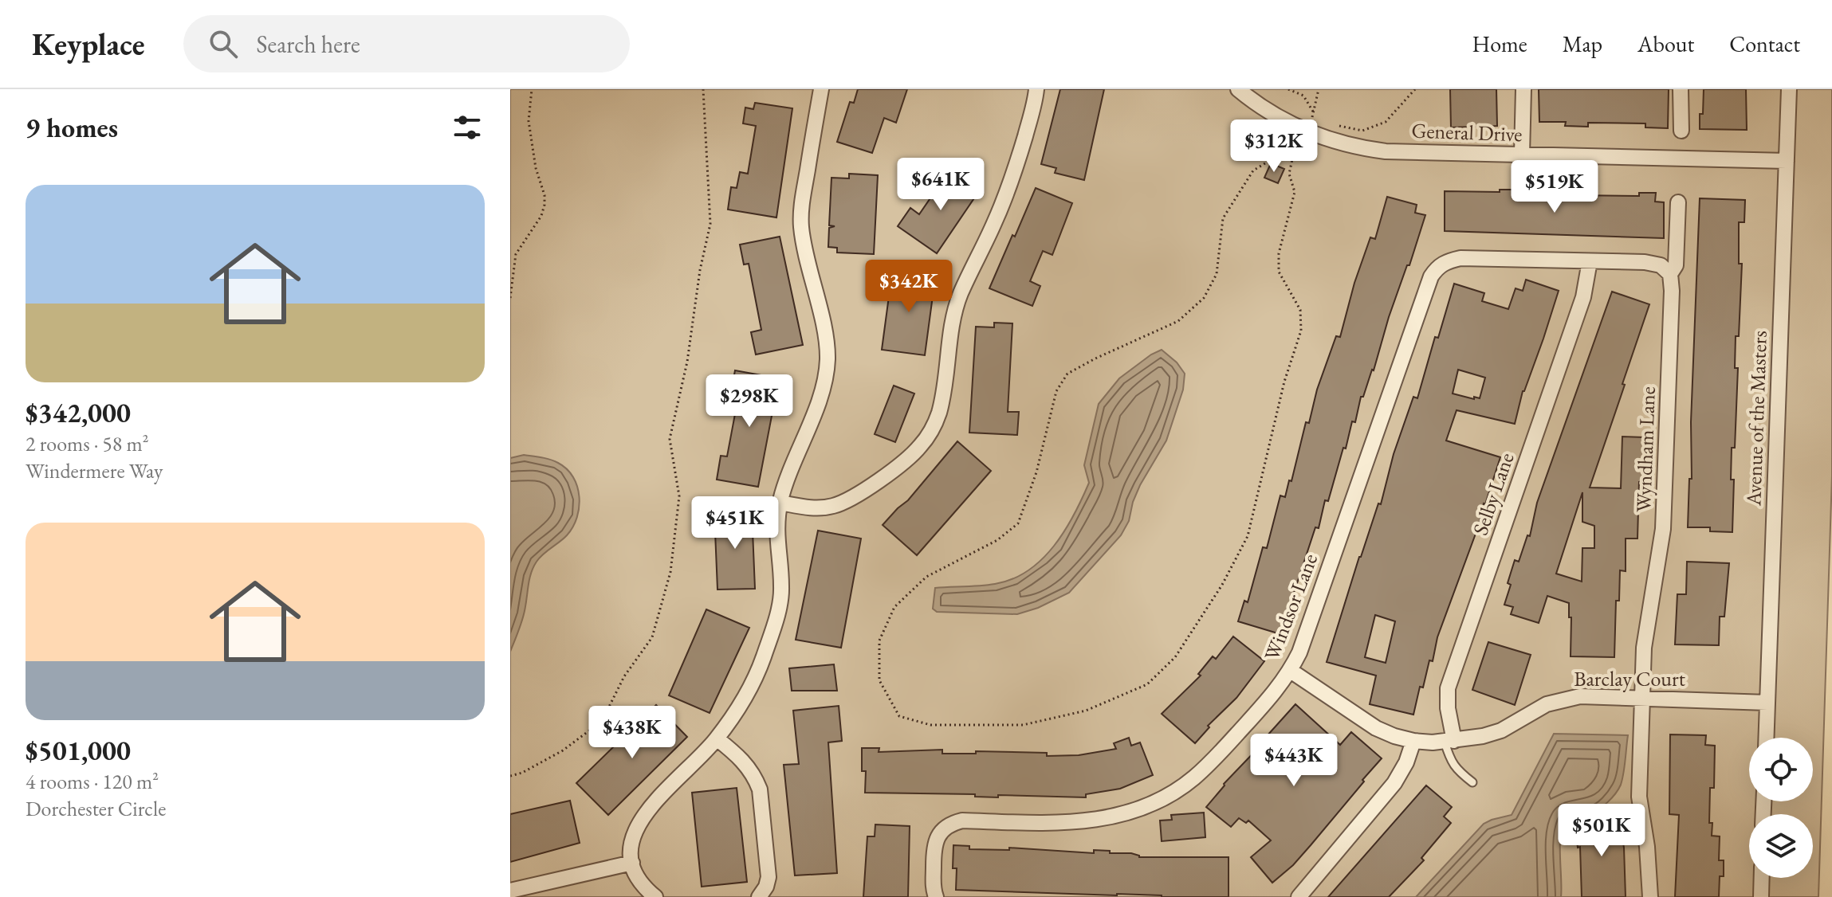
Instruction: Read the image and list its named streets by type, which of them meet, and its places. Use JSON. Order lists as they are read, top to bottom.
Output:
{
  "streets": {
    "street": [
      "General Drive",
      "Avenue of the Masters",
      "Wyndham Lane",
      "Selby Lane",
      "Windsor Lane",
      "Barclay Court"
    ]
  },
  "crossings": [
    ["General Drive", "Avenue of the Masters"],
    ["Avenue of the Masters", "Barclay Court"],
    ["Wyndham Lane", "Barclay Court"],
    ["Selby Lane", "Windsor Lane"],
    ["Selby Lane", "Barclay Court"],
    ["Windsor Lane", "Barclay Court"]
  ],
  "page": {
    "header": "Keyplace",
    "search": "Search here",
    "nav": [
      "Home",
      "Map",
      "About",
      "Contact"
    ],
    "heading": "9 homes",
    "price": [
      "$312K",
      "$641K",
      "$519K",
      "$342K",
      "$298K",
      "$451K",
      "$438K",
      "$443K",
      "$501K"
    ],
    "list": [
      {
        "name": "$342,000",
        "note": "2 rooms · 58 m² · Windermere Way"
      },
      {
        "name": "$501,000",
        "note": "4 rooms · 120 m² · Dorchester Circle"
      }
    ]
  }
}
